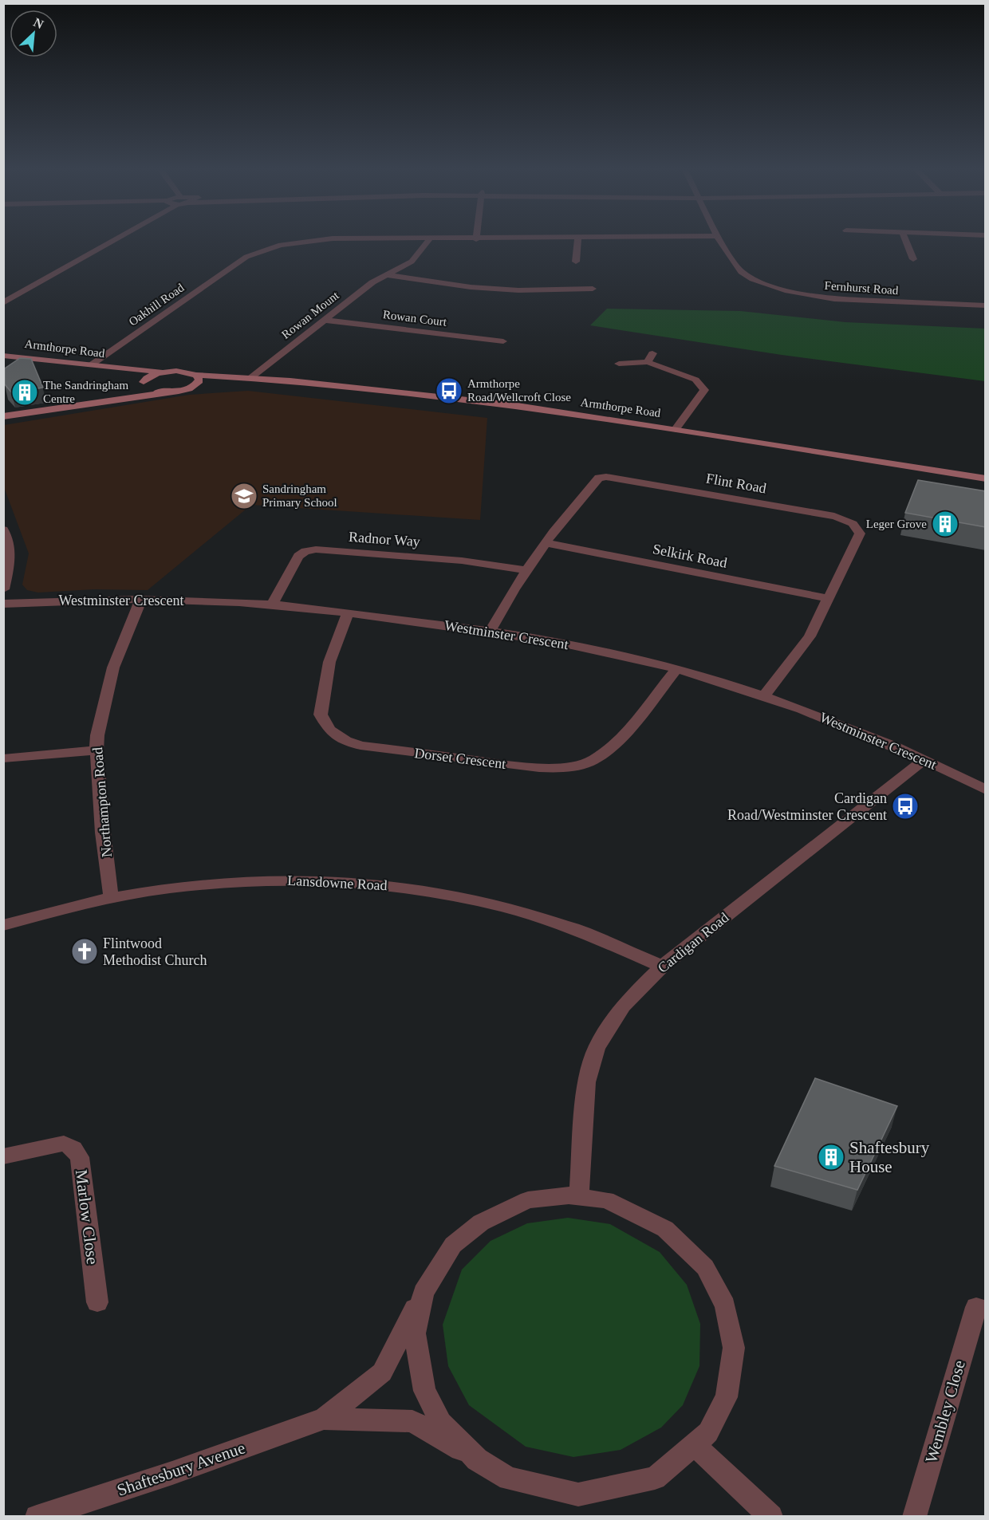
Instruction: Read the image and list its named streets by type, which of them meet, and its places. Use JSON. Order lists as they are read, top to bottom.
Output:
{
  "streets": {
    "street": [
      "Fernhurst Road",
      "Oakhill Road",
      "Rowan Mount",
      "Rowan Court",
      "Armthorpe Road",
      "Flint Road",
      "Radnor Way",
      "Selkirk Road",
      "Westminster Crescent",
      "Dorset Crescent",
      "Northampton Road",
      "Lansdowne Road",
      "Cardigan Road",
      "Marlow Close",
      "Wembley Close",
      "Shaftesbury Avenue"
    ]
  },
  "crossings": [
    ["Oakhill Road", "Armthorpe Road"],
    ["Rowan Mount", "Rowan Court"],
    ["Rowan Mount", "Armthorpe Road"],
    ["Flint Road", "Radnor Way"],
    ["Flint Road", "Selkirk Road"],
    ["Flint Road", "Westminster Crescent"],
    ["Radnor Way", "Westminster Crescent"],
    ["Westminster Crescent", "Dorset Crescent"],
    ["Westminster Crescent", "Northampton Road"],
    ["Westminster Crescent", "Cardigan Road"],
    ["Northampton Road", "Lansdowne Road"],
    ["Lansdowne Road", "Cardigan Road"],
    ["Cardigan Road", "Shaftesbury Avenue"]
  ],
  "places": {
    "bus stop": ["Armthorpe Road/Wellcroft Close", "Cardigan Road/Westminster Crescent"],
    "building": ["The Sandringham Centre", "Leger Grove", "Shaftesbury House"],
    "school or university": ["Sandringham Primary School"],
    "church": ["Flintwood Methodist Church"]
  },
  "north": "top right"
}
